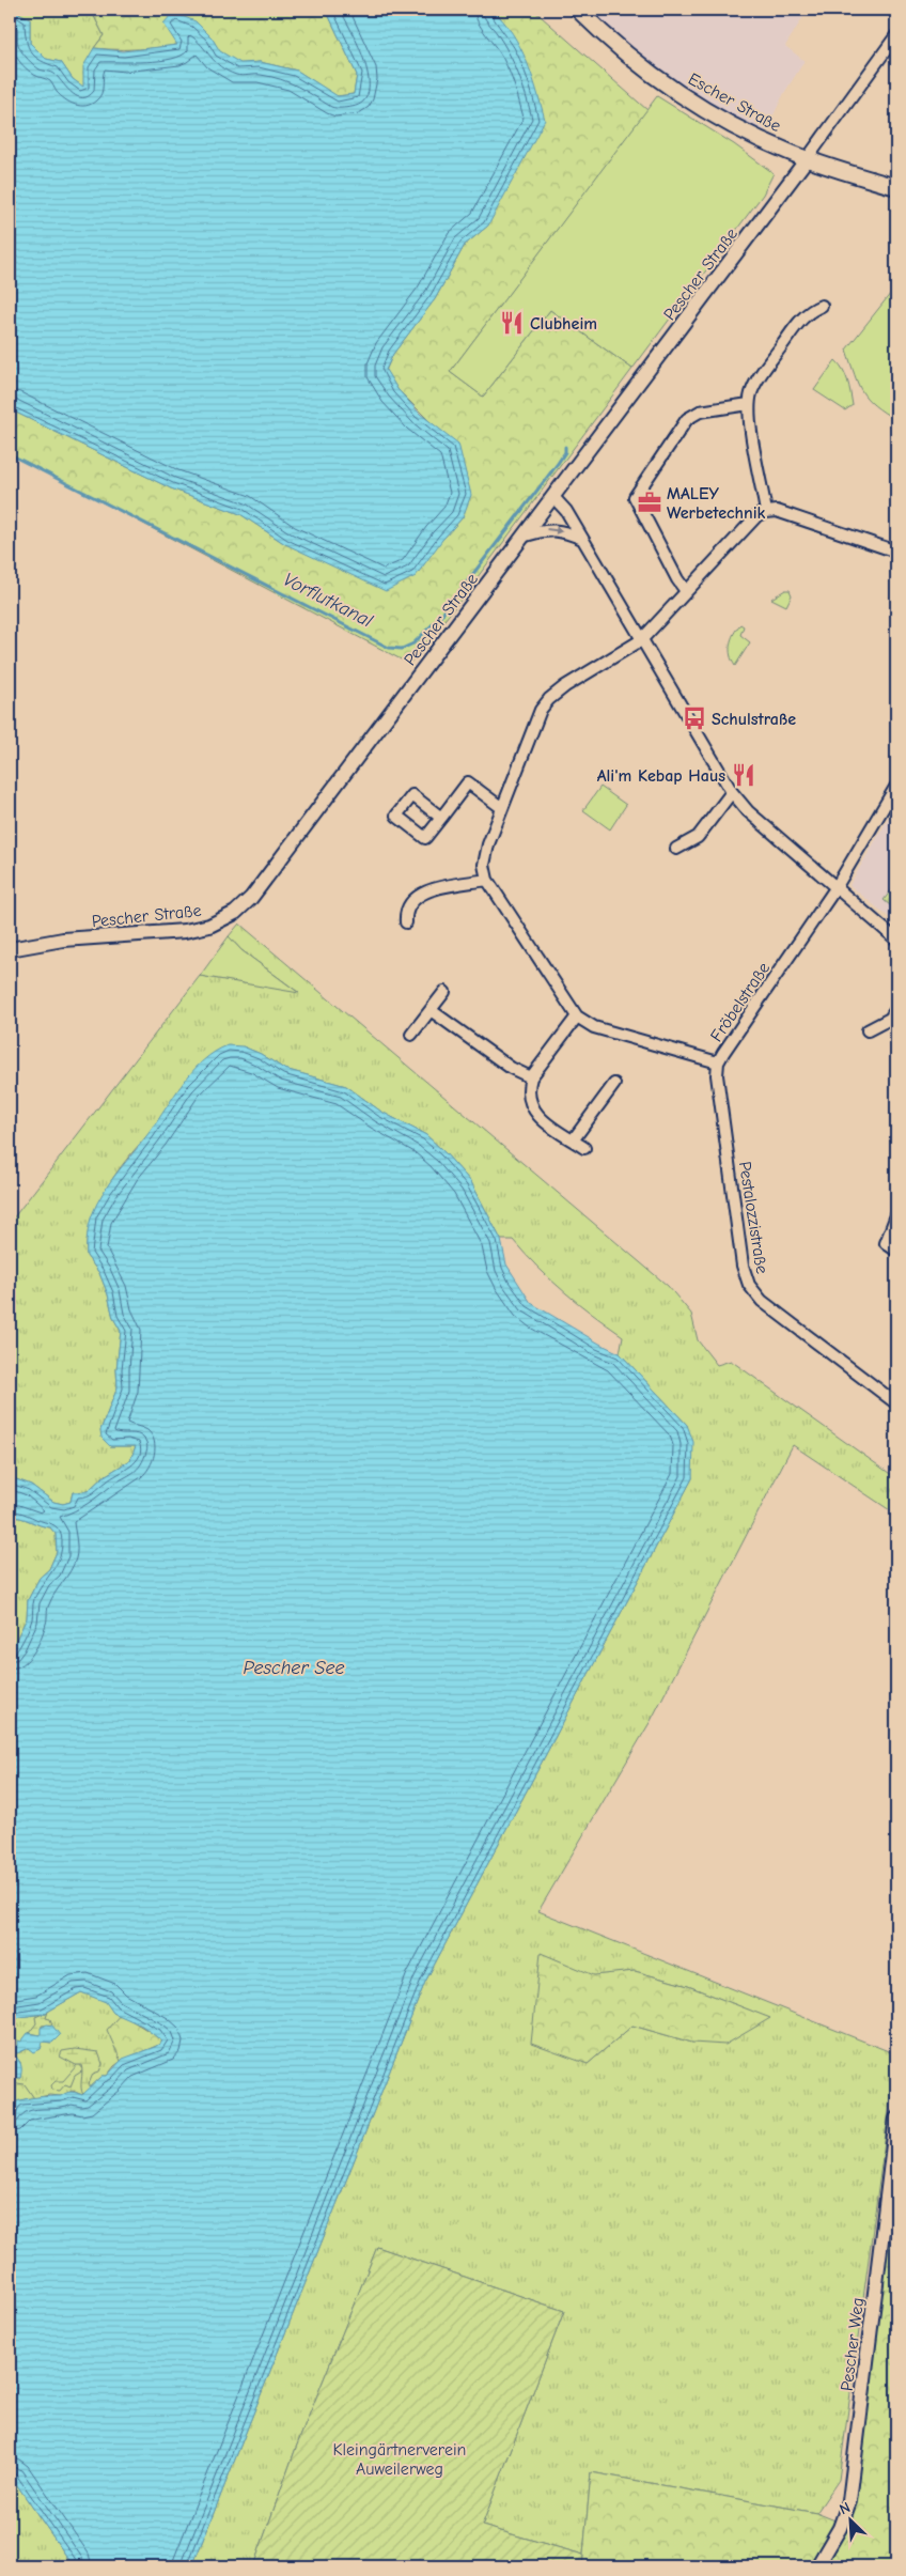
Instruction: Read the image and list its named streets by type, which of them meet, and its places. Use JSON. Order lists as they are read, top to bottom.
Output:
{
  "streets": {
    "main road": ["Escher Straße"],
    "street": [
      "Pescher Straße",
      "Fröbelstraße",
      "Pestalozzistraße",
      "Pescher Weg"
    ]
  },
  "crossings": [
    ["Escher Straße", "Pescher Straße"],
    ["Fröbelstraße", "Pestalozzistraße"]
  ],
  "water": ["Vorflutkanal", "Pescher See"],
  "parks": ["Kleingärtnerverein Auweilerweg"],
  "places": {
    "restaurant": ["Clubheim", "Ali'm Kebap Haus"],
    "office": ["MALEY Werbetechnik"],
    "bus stop": ["Schulstraße"]
  },
  "north": "top left"
}
